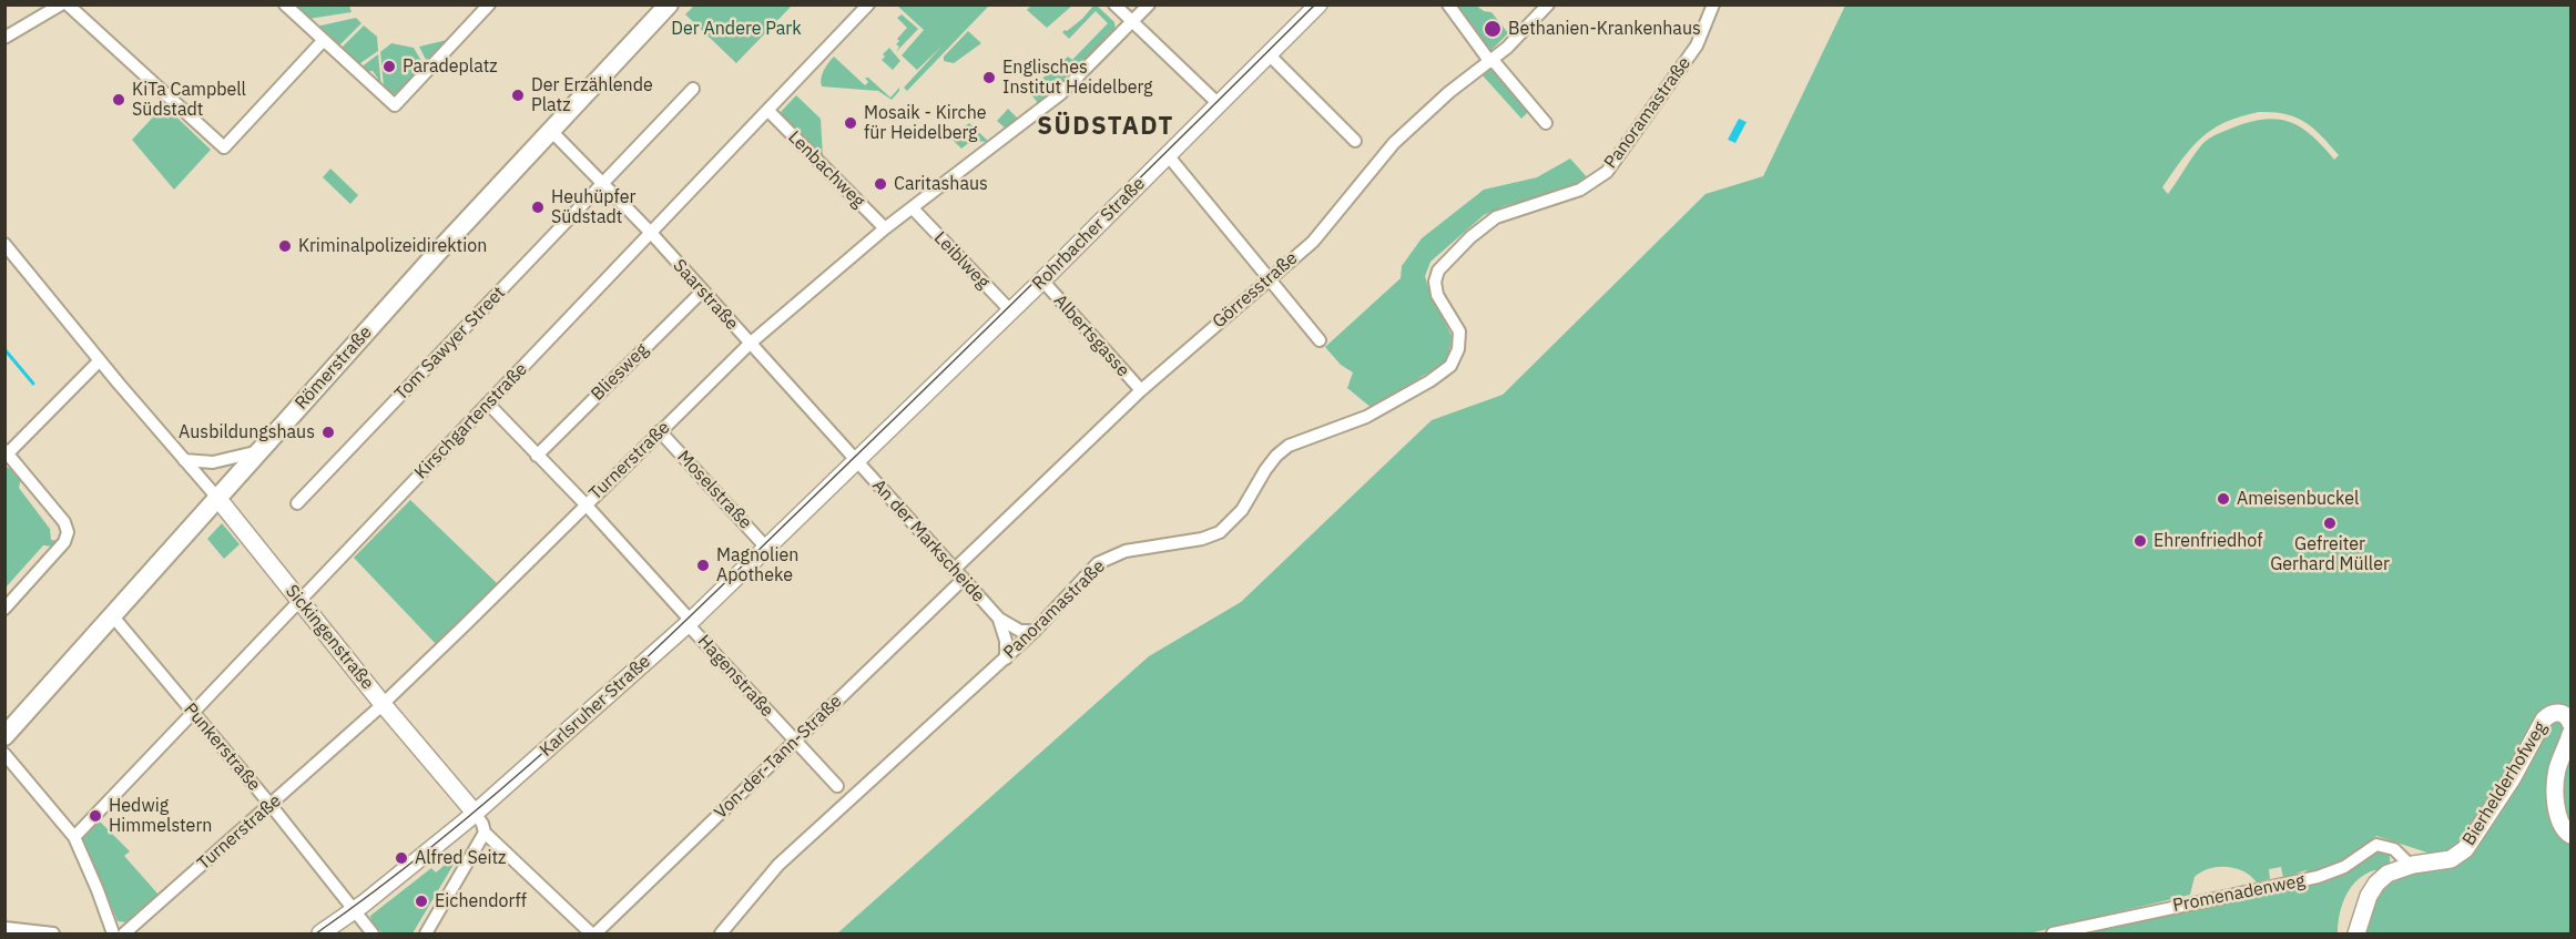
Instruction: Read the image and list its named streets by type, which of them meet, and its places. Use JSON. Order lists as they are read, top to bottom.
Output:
{
  "streets": {
    "main road": [
      "Rohrbacher Straße",
      "Römerstraße",
      "Sickingenstraße",
      "Karlsruher Straße",
      "Bierhelderhofweg"
    ],
    "street": [
      "Panoramastraße",
      "Lenbachweg",
      "Leiblweg",
      "Görresstraße",
      "Saarstraße",
      "Albertsgasse",
      "Tom Sawyer Street",
      "Bliesweg",
      "Kirschgartenstraße",
      "Turnerstraße",
      "Moselstraße",
      "An der Markscheide",
      "Hagenstraße",
      "Punkerstraße",
      "Von-der-Tann-Straße",
      "Promenadenweg"
    ]
  },
  "crossings": [
    ["Panoramastraße", "An der Markscheide"],
    ["Lenbachweg", "Kirschgartenstraße"],
    ["Lenbachweg", "Turnerstraße"],
    ["Rohrbacher Straße", "Leiblweg"],
    ["Rohrbacher Straße", "Saarstraße"],
    ["Rohrbacher Straße", "Albertsgasse"],
    ["Rohrbacher Straße", "An der Markscheide"],
    ["Rohrbacher Straße", "Karlsruher Straße"],
    ["Leiblweg", "Turnerstraße"],
    ["Görresstraße", "Albertsgasse"],
    ["Görresstraße", "An der Markscheide"],
    ["Saarstraße", "Tom Sawyer Street"],
    ["Saarstraße", "Römerstraße"],
    ["Saarstraße", "Bliesweg"],
    ["Saarstraße", "Kirschgartenstraße"],
    ["Saarstraße", "Turnerstraße"],
    ["Saarstraße", "An der Markscheide"],
    ["Saarstraße", "Karlsruher Straße"],
    ["Römerstraße", "Sickingenstraße"],
    ["Römerstraße", "Punkerstraße"],
    ["Bliesweg", "Hagenstraße"],
    ["Kirschgartenstraße", "Sickingenstraße"],
    ["Kirschgartenstraße", "Hagenstraße"],
    ["Kirschgartenstraße", "Punkerstraße"],
    ["Turnerstraße", "Moselstraße"],
    ["Turnerstraße", "Sickingenstraße"],
    ["Turnerstraße", "Hagenstraße"],
    ["Turnerstraße", "Punkerstraße"],
    ["Moselstraße", "Karlsruher Straße"],
    ["An der Markscheide", "Karlsruher Straße"],
    ["An der Markscheide", "Von-der-Tann-Straße"],
    ["Sickingenstraße", "Karlsruher Straße"],
    ["Hagenstraße", "Karlsruher Straße"],
    ["Hagenstraße", "Von-der-Tann-Straße"],
    ["Karlsruher Straße", "Punkerstraße"],
    ["Bierhelderhofweg", "Promenadenweg"]
  ],
  "districts": ["SÜDSTADT"],
  "parks": ["Der Andere Park"],
  "places": [
    "Bethanien-Krankenhaus",
    "Paradeplatz",
    "Englisches Institut Heidelberg",
    "Der Erzählende Platz",
    "KiTa Campbell Südstadt",
    "Mosaik - Kirche für Heidelberg",
    "Caritashaus",
    "Heuhüpfer Südstadt",
    "Kriminalpolizeidirektion",
    "Ausbildungshaus",
    "Ameisenbuckel",
    "Gefreiter Gerhard Müller",
    "Ehrenfriedhof",
    "Magnolien Apotheke",
    "Hedwig Himmelstern",
    "Alfred Seitz",
    "Eichendorff"
  ]
}
